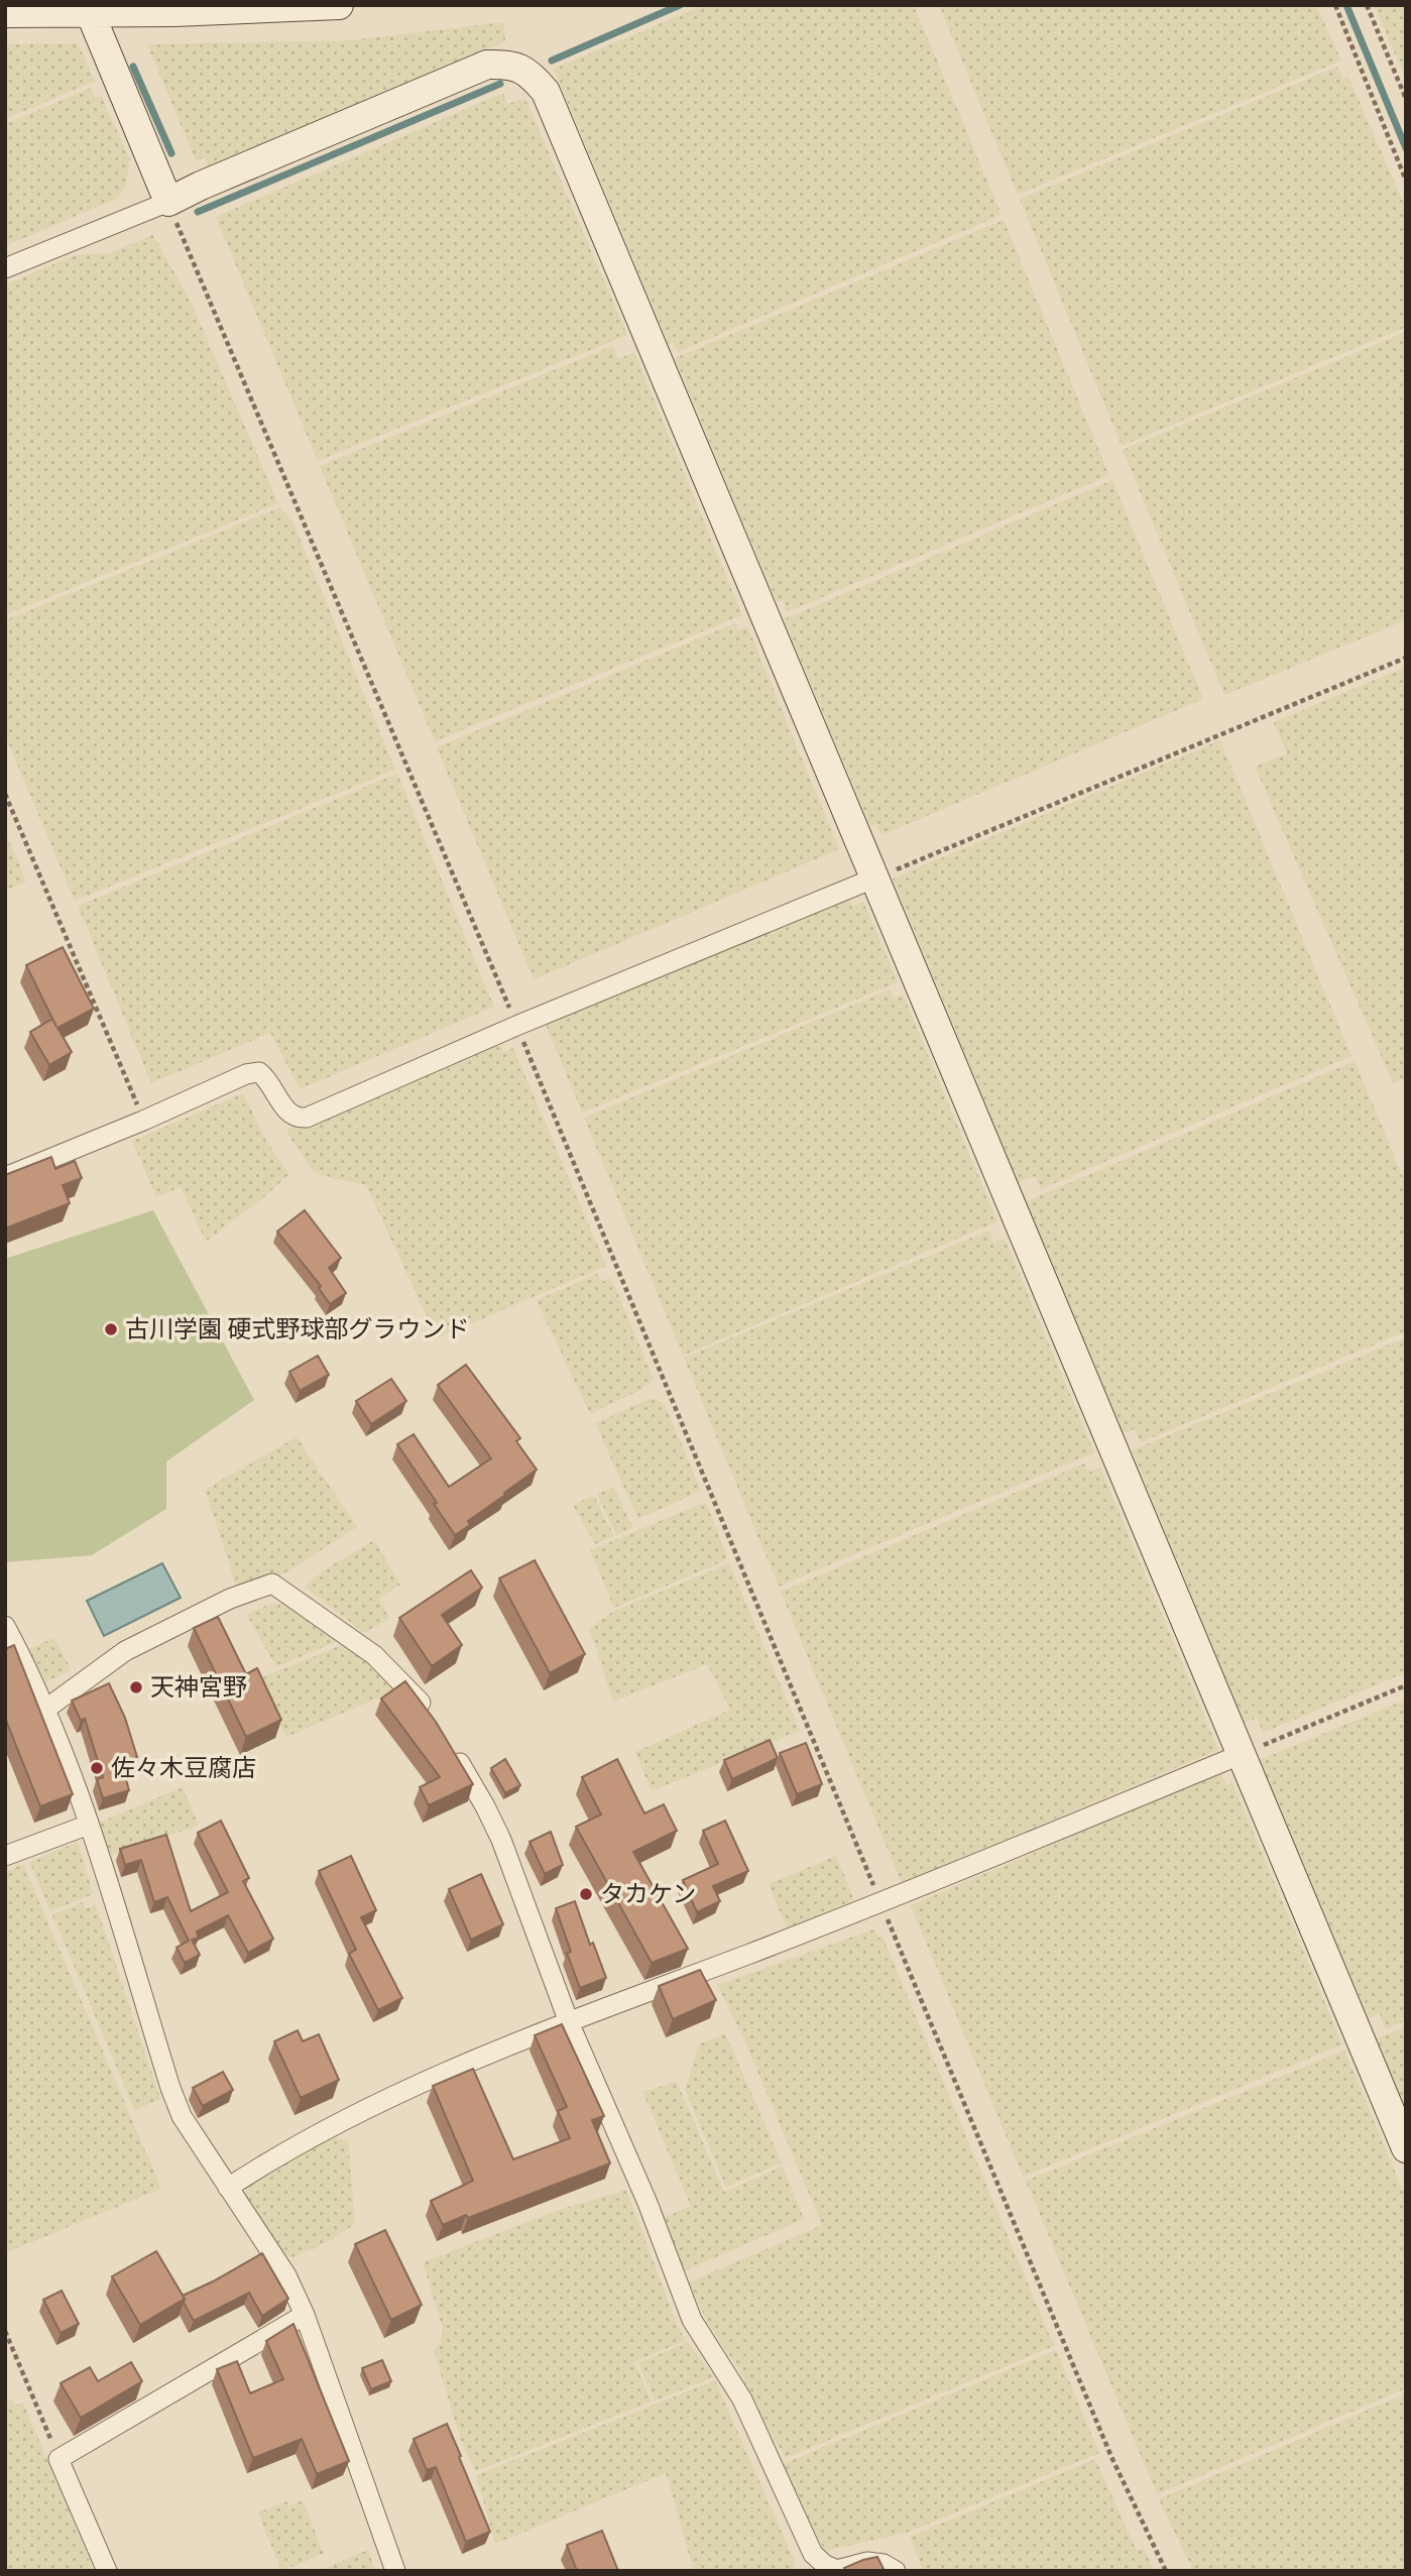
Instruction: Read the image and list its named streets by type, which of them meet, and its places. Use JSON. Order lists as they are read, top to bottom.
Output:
{
  "places": [
    "古川学園 硬式野球部グラウンド",
    "天神宮野",
    "佐々木豆腐店",
    "タカケン"
  ]
}
